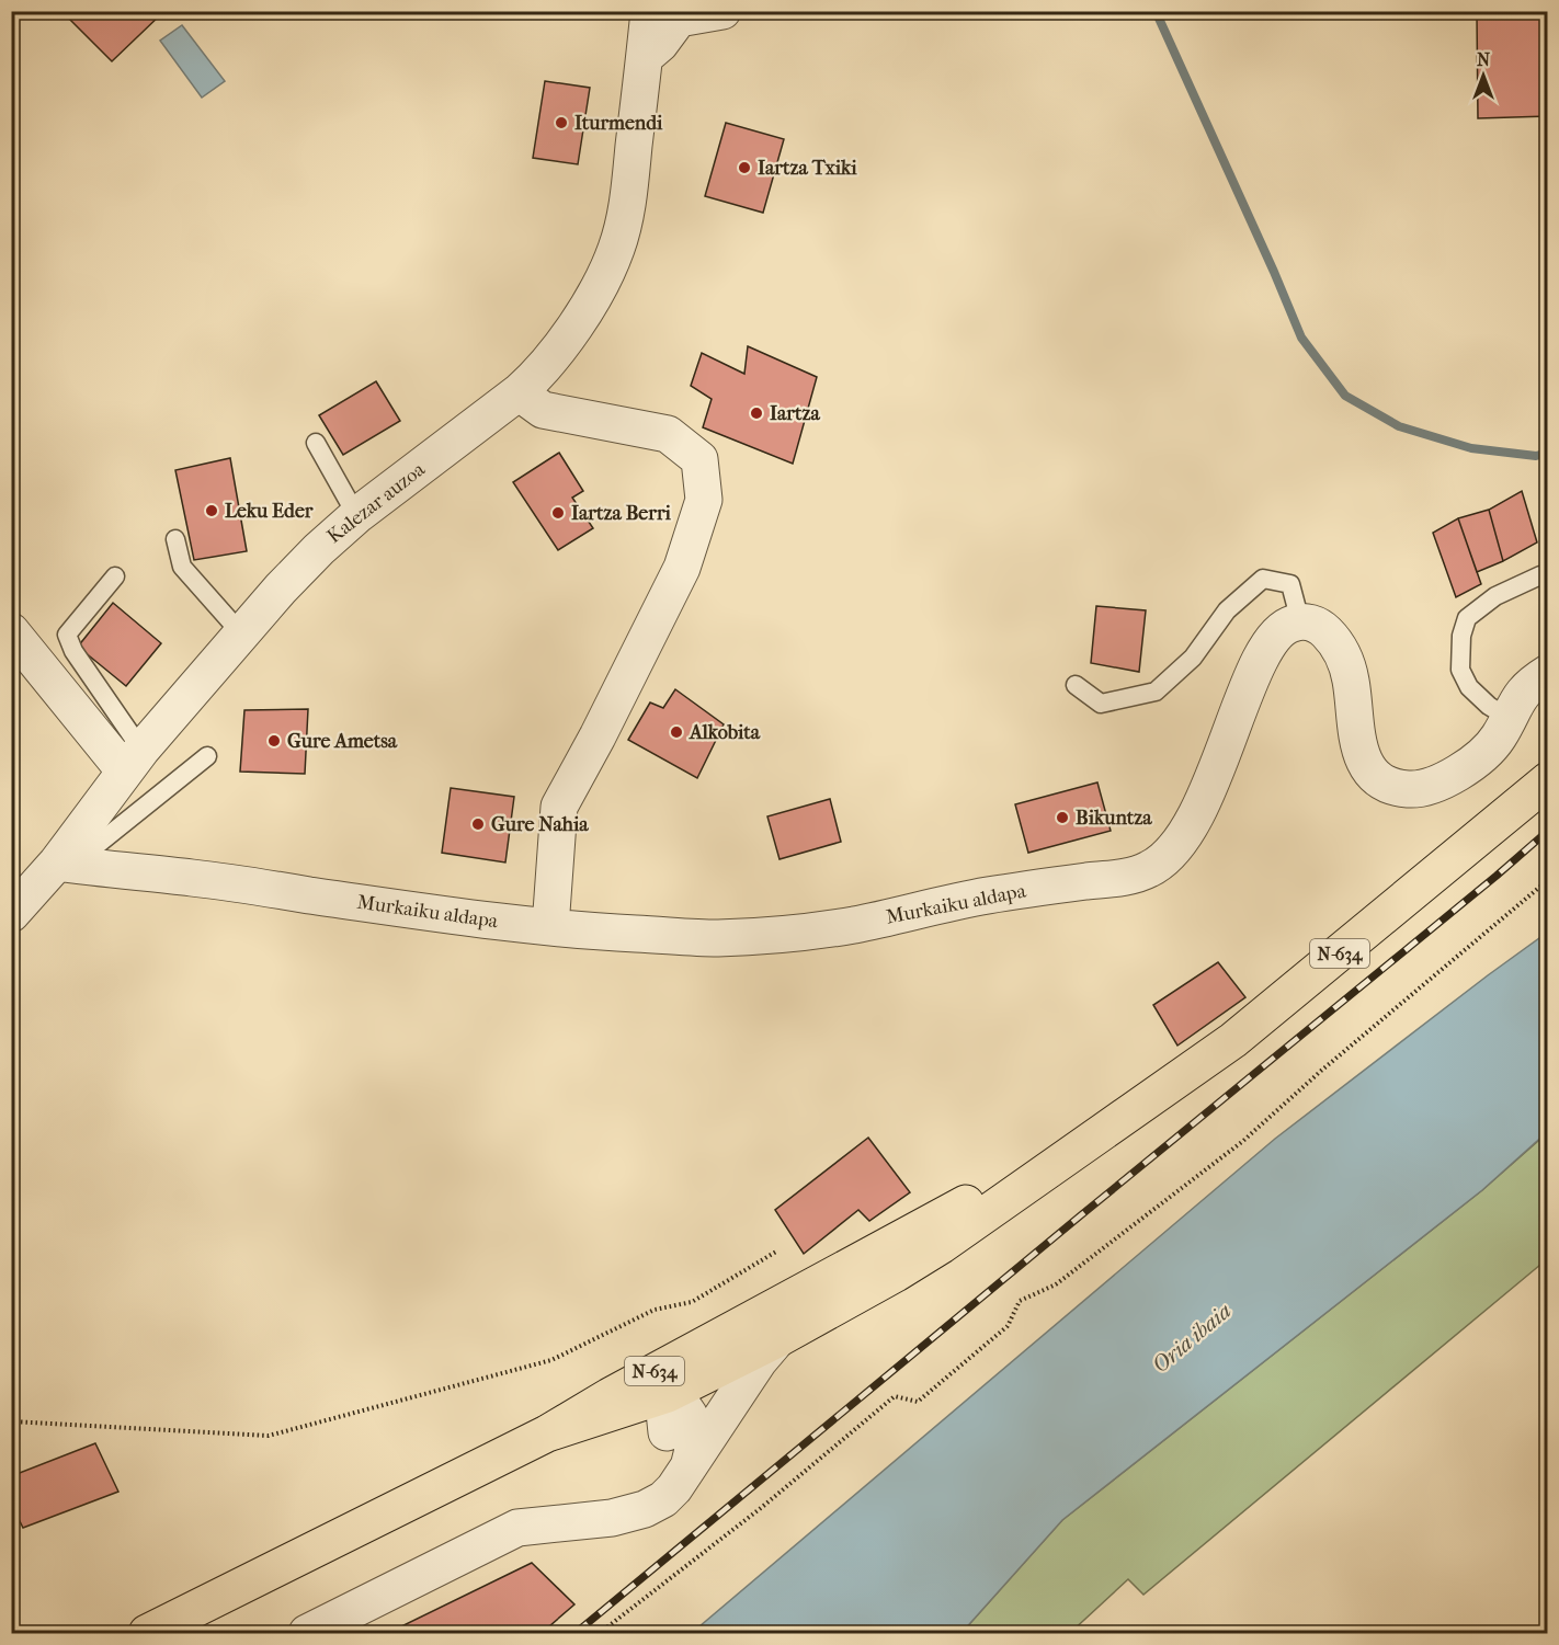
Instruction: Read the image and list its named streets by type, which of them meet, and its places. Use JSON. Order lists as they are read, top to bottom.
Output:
{
  "streets": {
    "highway": ["N-634"],
    "street": ["Kalezar auzoa", "Murkaiku aldapa"]
  },
  "crossings": [
    ["Kalezar auzoa", "Murkaiku aldapa"]
  ],
  "water": ["Oria ibaia"],
  "places": [
    "Iturmendi",
    "Iartza Txiki",
    "Iartza",
    "Leku Eder",
    "Iartza Berri",
    "Alkobita",
    "Gure Ametsa",
    "Bikuntza",
    "Gure Nahia"
  ],
  "north": "top"
}
